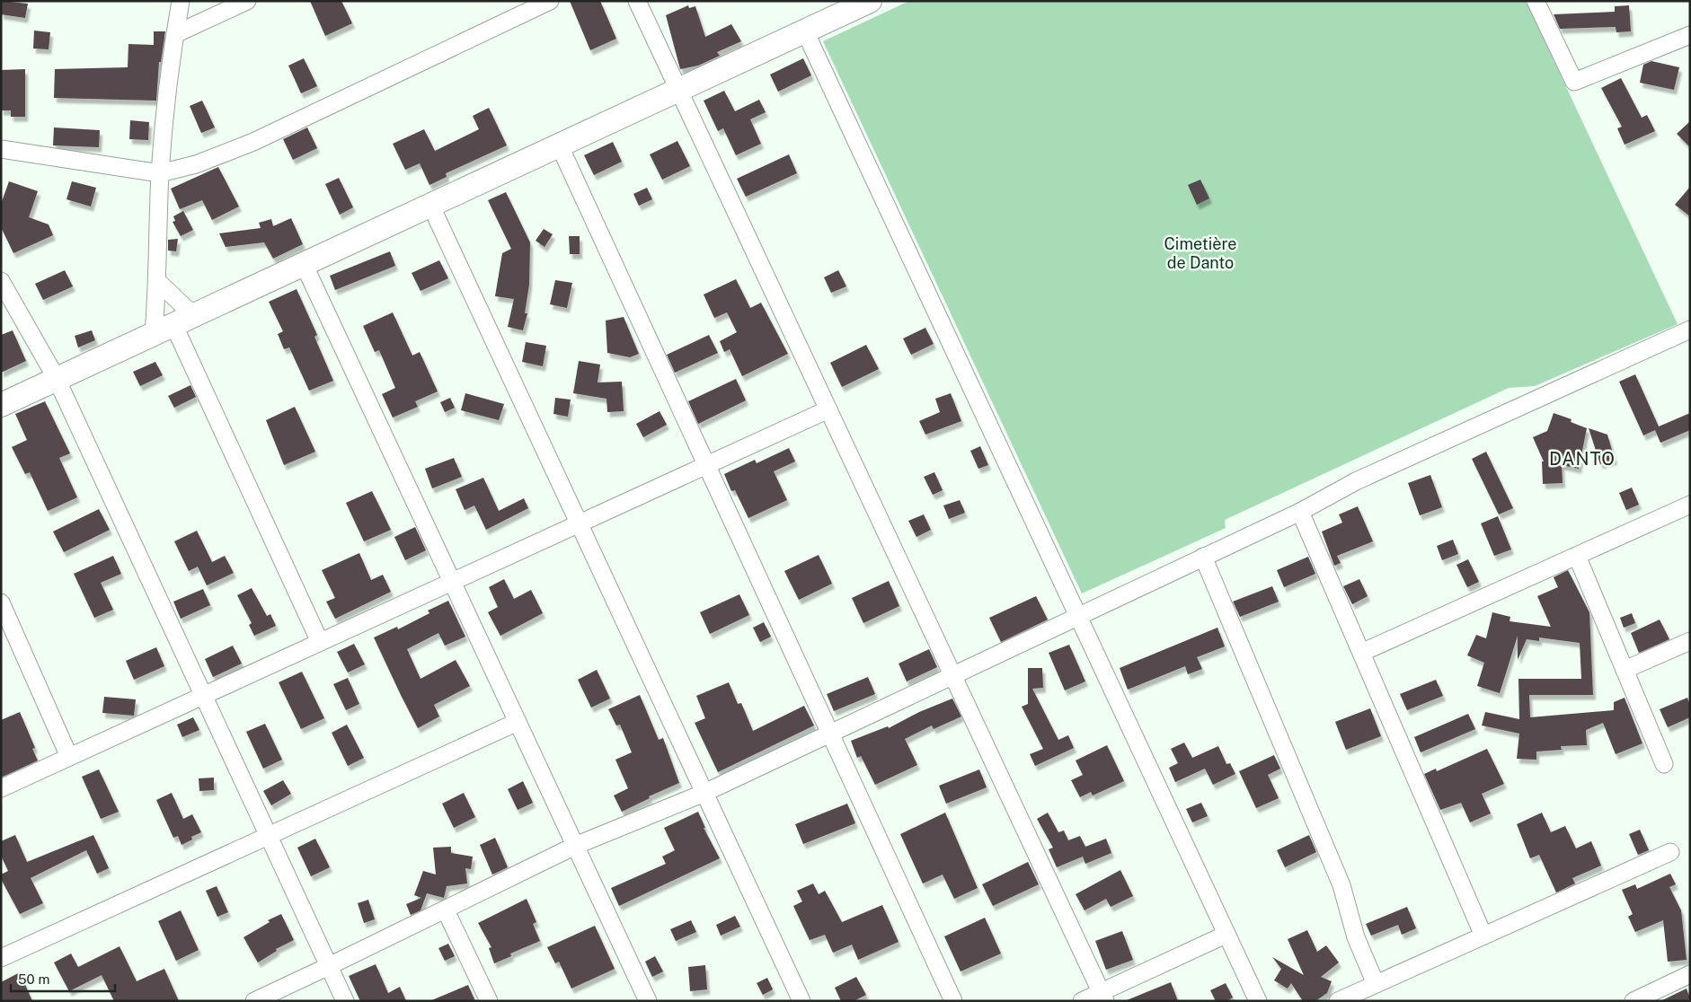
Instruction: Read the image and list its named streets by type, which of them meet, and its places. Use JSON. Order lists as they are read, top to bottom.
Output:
{
  "districts": ["DANTO"],
  "parks": ["Cimetière de Danto"],
  "scale_bar": "50 m"
}
